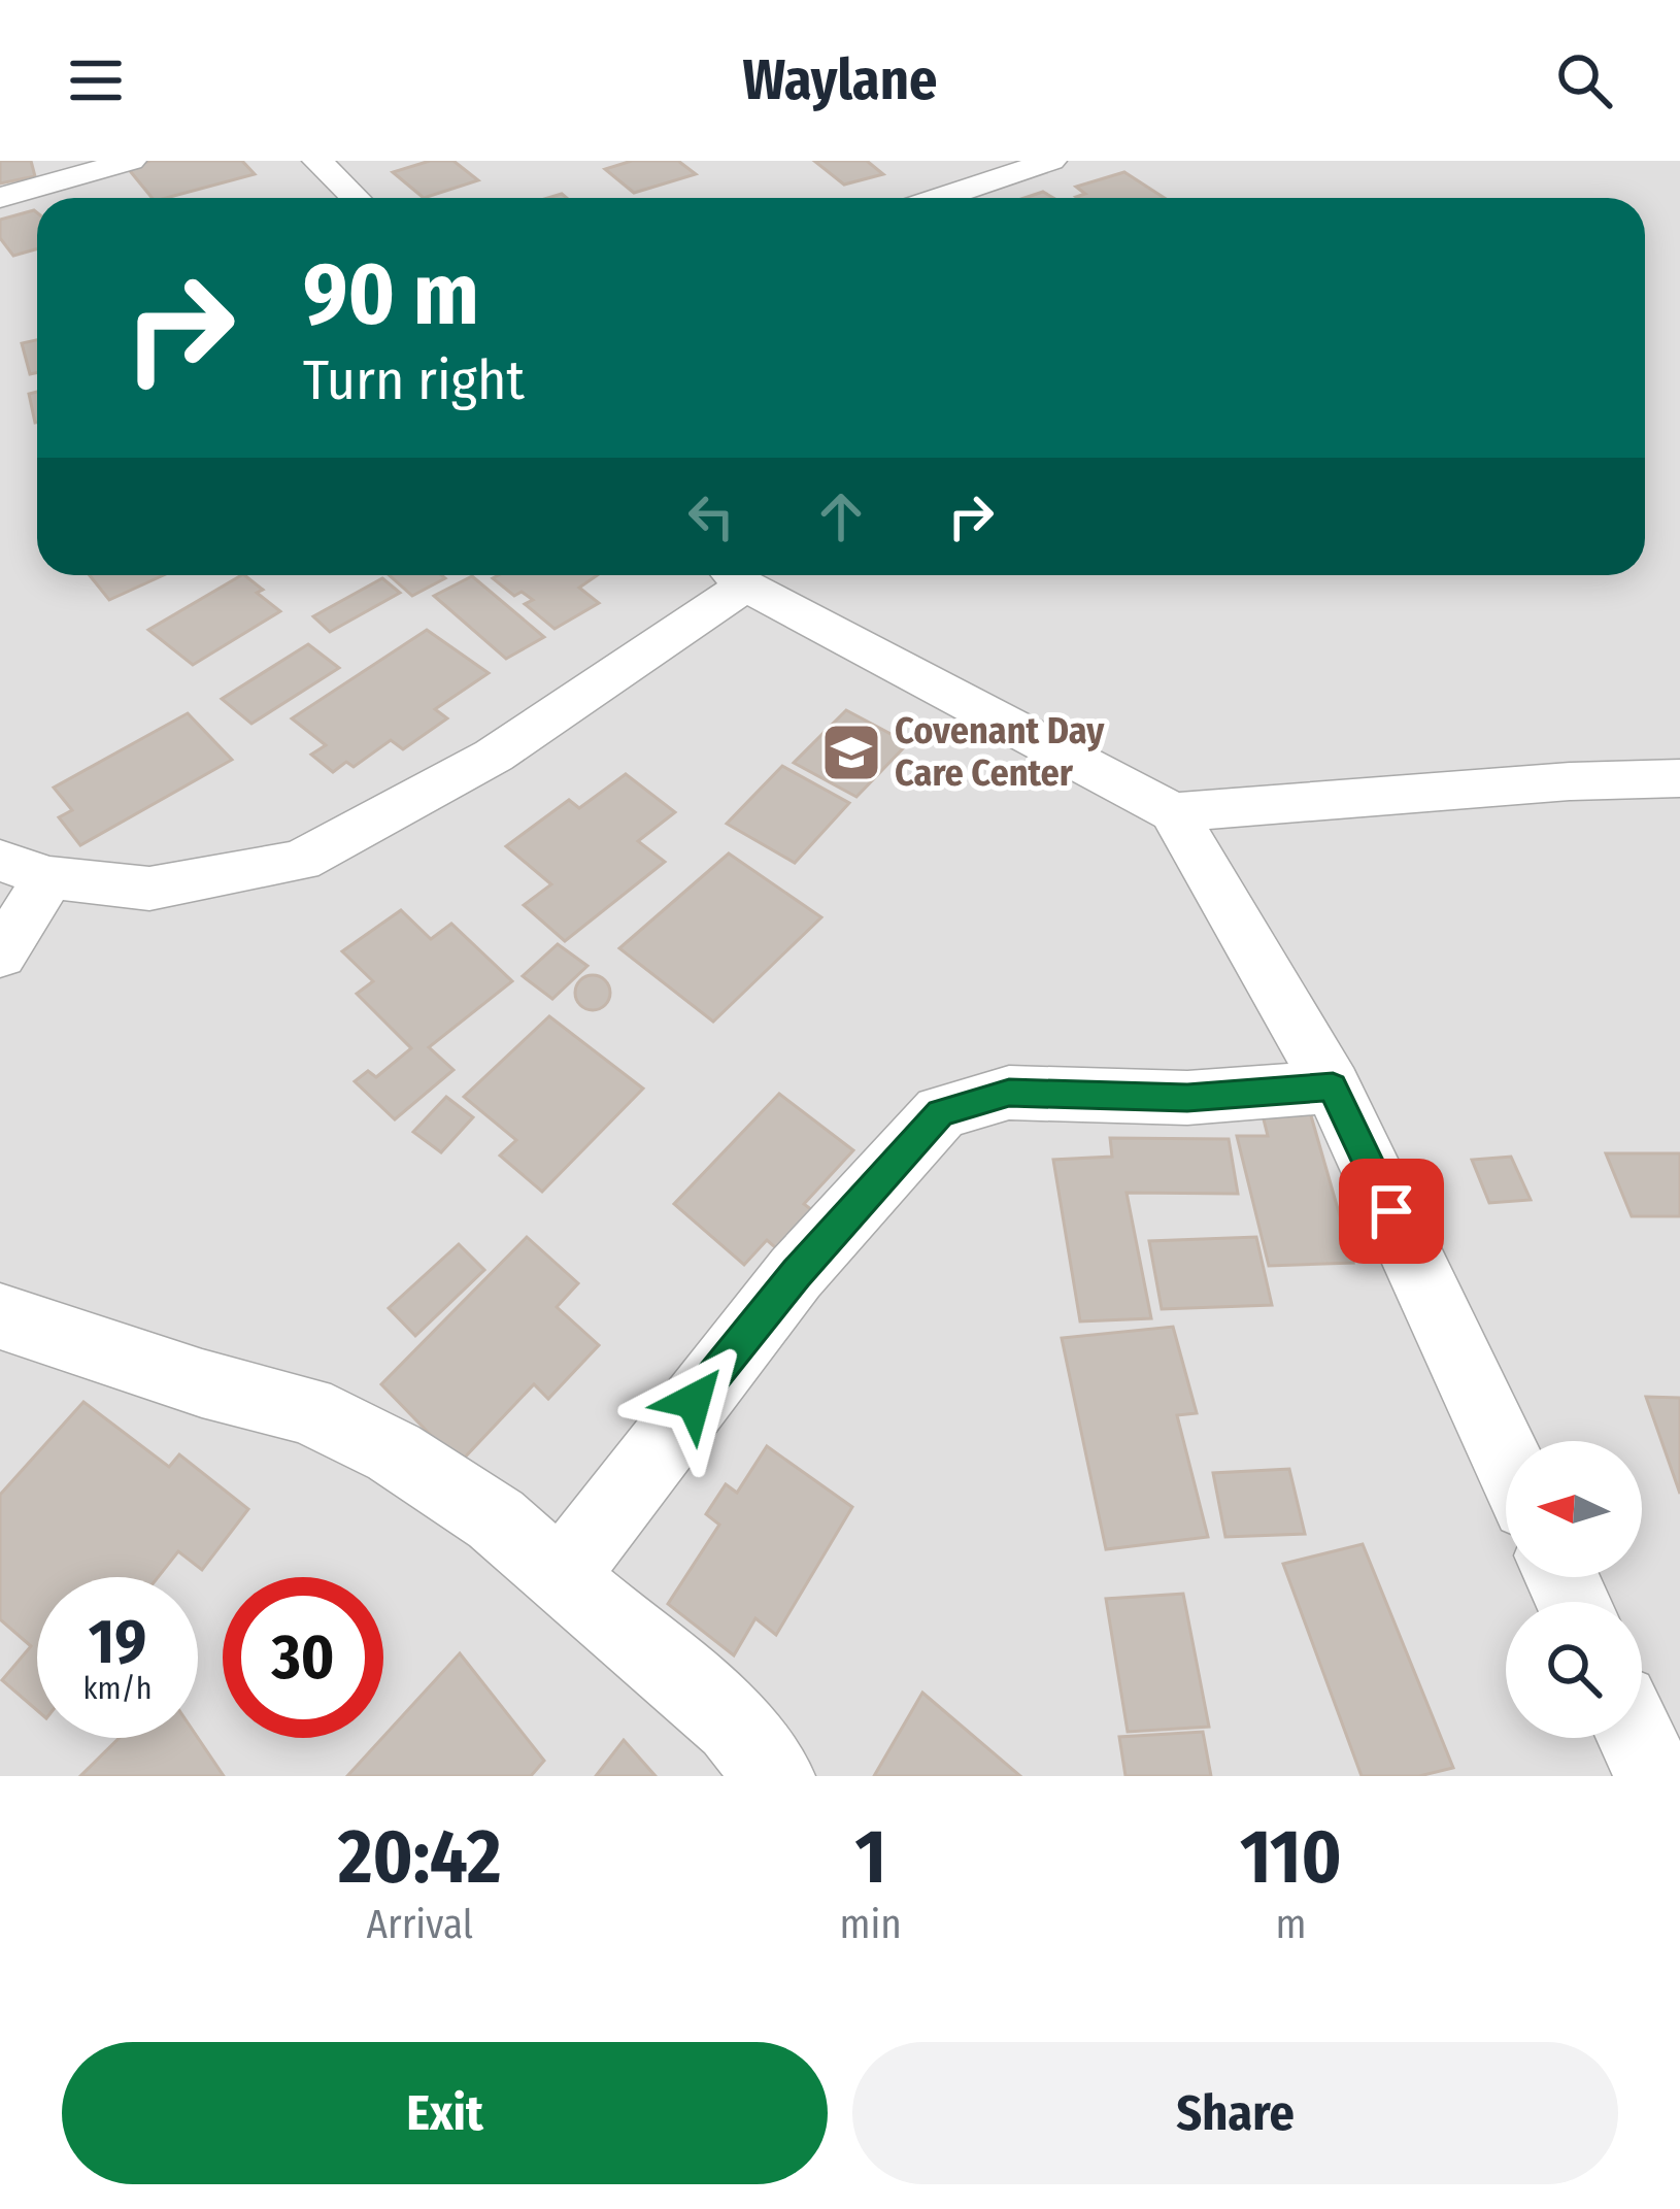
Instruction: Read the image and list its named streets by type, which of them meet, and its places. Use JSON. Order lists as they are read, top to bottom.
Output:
{
  "places": {
    "school or university": ["Covenant Day Care Center"]
  },
  "north": "left",
  "page": {
    "header": "Waylane",
    "turn": ["90 m", "Turn right"],
    "speed": "19 km/h",
    "limit": "30",
    "eta": [
      "20:42",
      "Arrival",
      "1",
      "min",
      "110",
      "m"
    ],
    "buttons": ["Exit", "Share"]
  }
}
